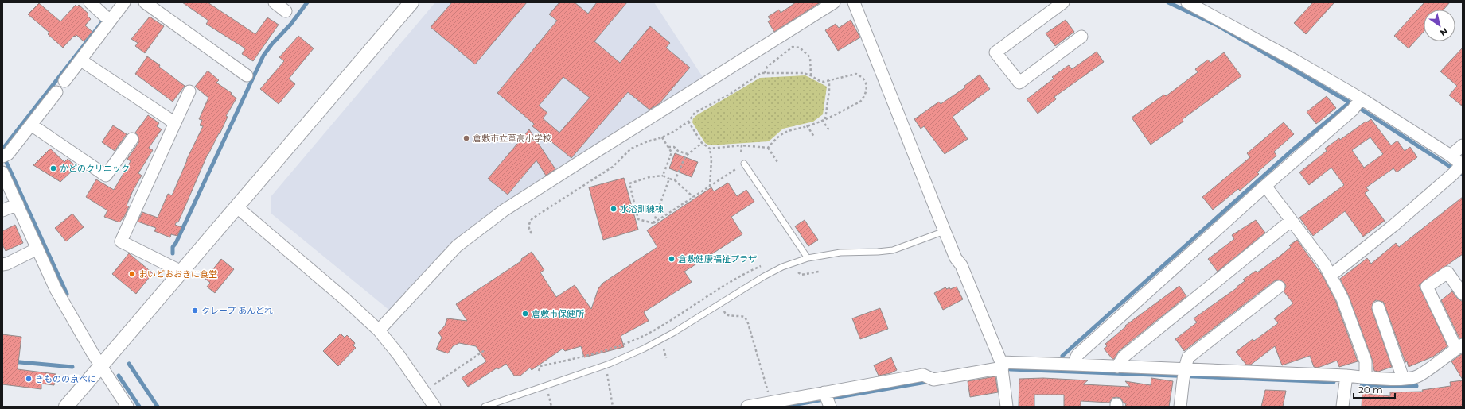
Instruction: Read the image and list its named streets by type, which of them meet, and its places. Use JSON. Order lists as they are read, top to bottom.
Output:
{
  "places": [
    "倉敷市立葦高小学校",
    "かどのクリニック",
    "水浴訓練棟",
    "倉敷健康福祉プラザ",
    "まいどおおきに食堂",
    "クレープ あんどれ",
    "倉敷市保健所",
    "きものの京べに"
  ],
  "scale_bar": "20 m",
  "north": "bottom right"
}
